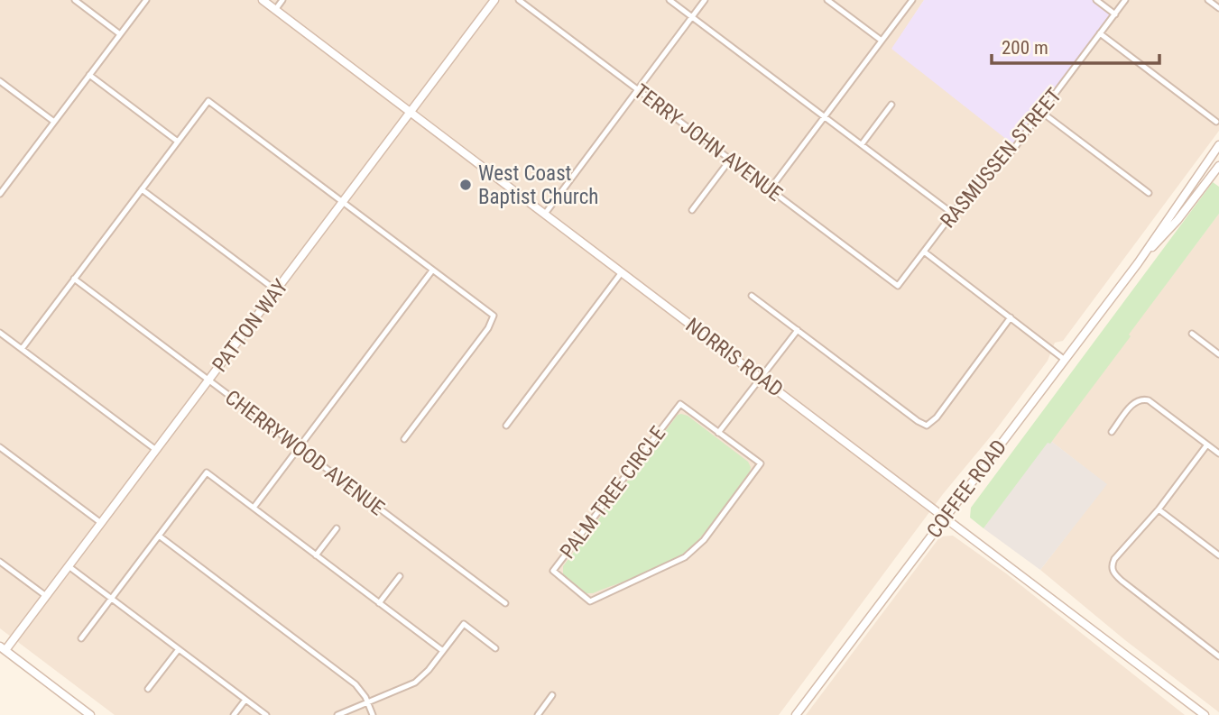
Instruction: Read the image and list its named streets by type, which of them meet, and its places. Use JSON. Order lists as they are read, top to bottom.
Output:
{
  "streets": {
    "street": [
      "TERRY JOHN AVENUE",
      "RASMUSSEN STREET",
      "PATTON WAY",
      "NORRIS ROAD",
      "CHERRYWOOD AVENUE",
      "COFFEE ROAD",
      "PALM TREE CIRCLE"
    ]
  },
  "crossings": [
    ["TERRY JOHN AVENUE", "RASMUSSEN STREET"],
    ["PATTON WAY", "NORRIS ROAD"],
    ["PATTON WAY", "CHERRYWOOD AVENUE"],
    ["NORRIS ROAD", "COFFEE ROAD"]
  ],
  "places": ["West Coast Baptist Church"],
  "scale_bar": "200 m"
}
